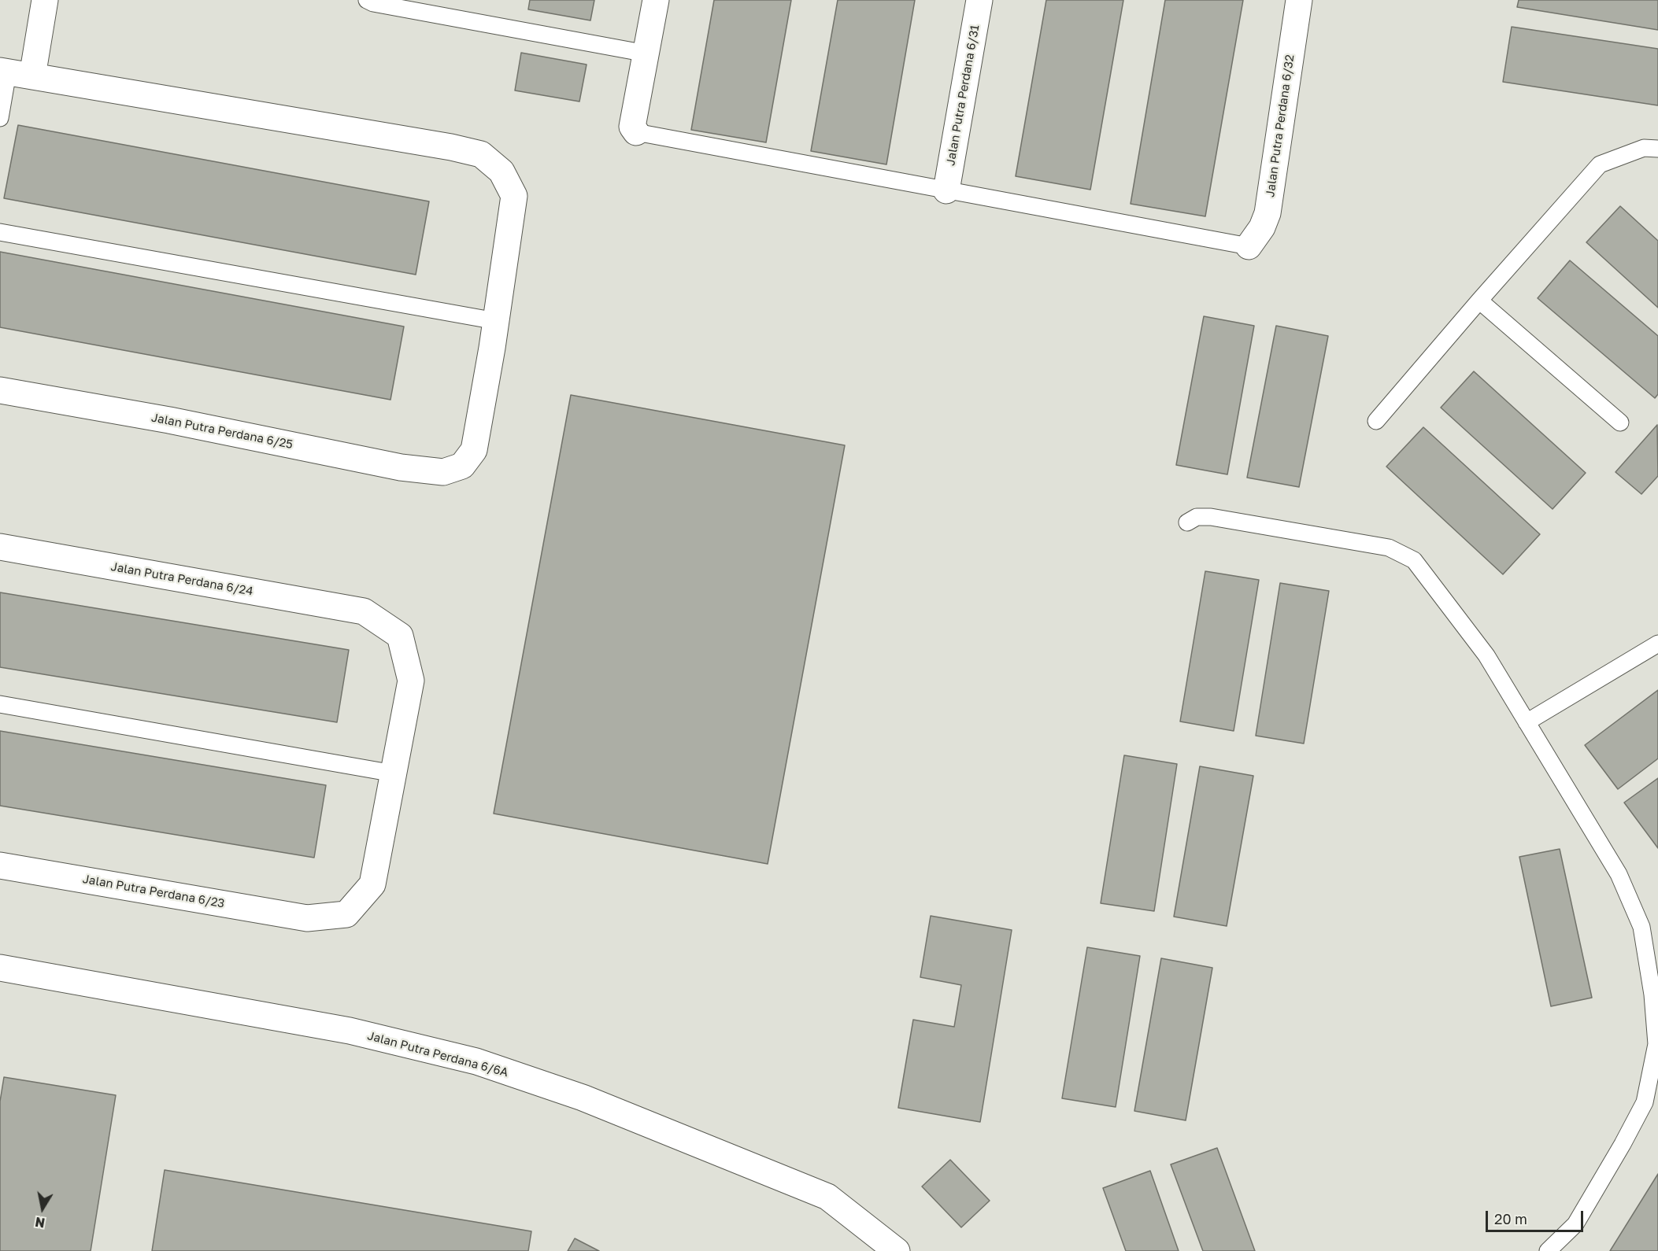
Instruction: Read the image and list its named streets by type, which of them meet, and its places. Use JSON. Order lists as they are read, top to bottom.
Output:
{
  "streets": {
    "street": [
      "Jalan Putra Perdana 6/31",
      "Jalan Putra Perdana 6/32",
      "Jalan Putra Perdana 6/25",
      "Jalan Putra Perdana 6/24",
      "Jalan Putra Perdana 6/23",
      "Jalan Putra Perdana 6/6A"
    ]
  },
  "crossings": [
    ["Jalan Putra Perdana 6/24", "Jalan Putra Perdana 6/23"]
  ],
  "scale_bar": "20 m",
  "north": "bottom"
}
